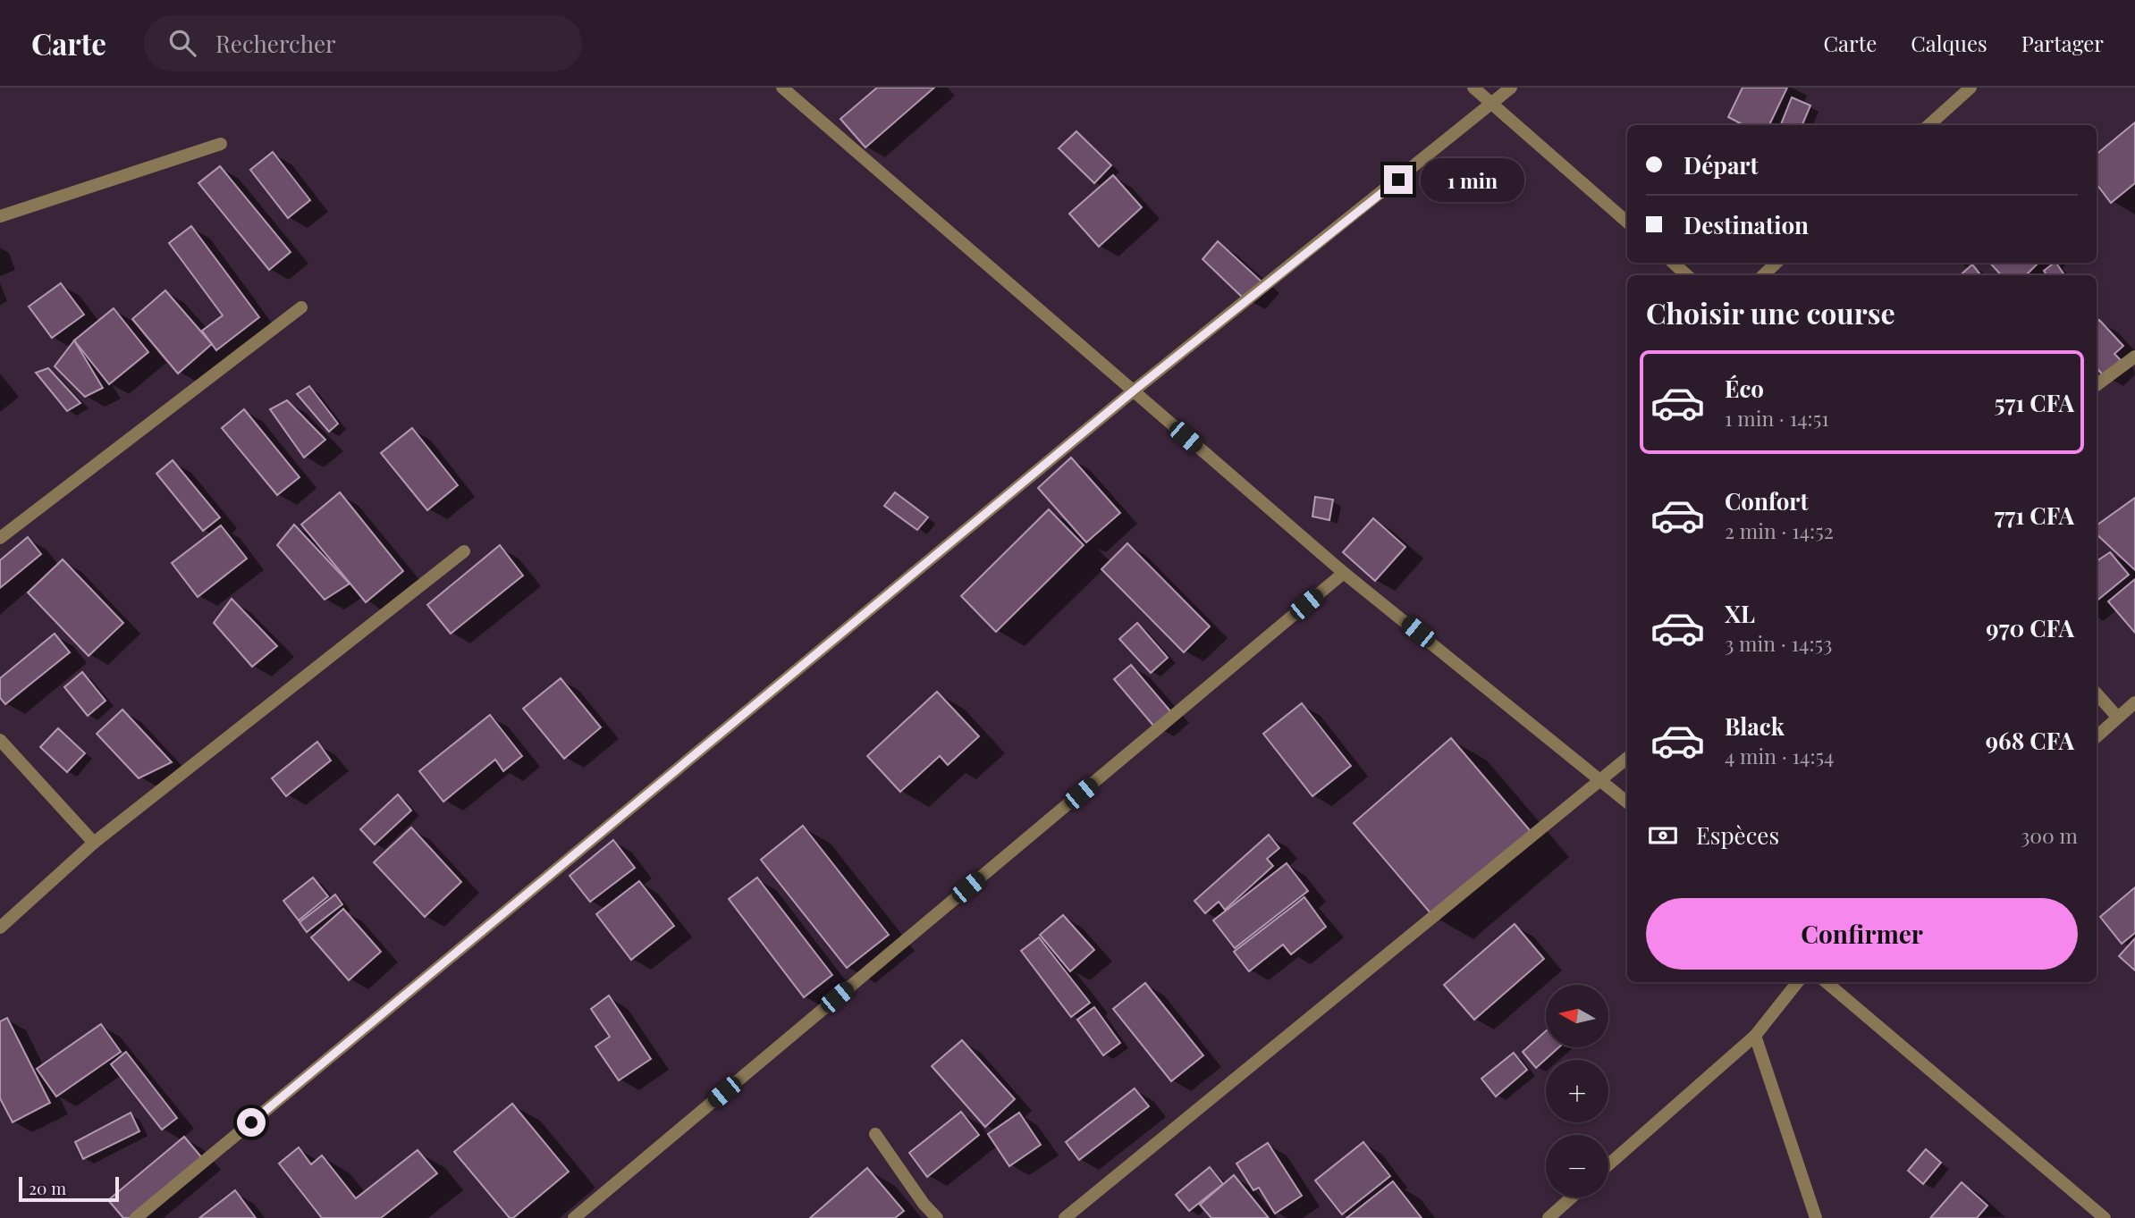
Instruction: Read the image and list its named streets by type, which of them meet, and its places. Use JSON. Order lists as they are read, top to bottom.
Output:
{
  "scale_bar": "20 m",
  "north": "left",
  "page": {
    "header": "Carte",
    "search": "Rechercher",
    "nav": ["Carte", "Calques", "Partager"],
    "banner": ["Départ", "Destination"],
    "bubble": "1 min",
    "heading": "Choisir une course",
    "list": [
      {
        "name": "Éco",
        "note": "1 min · 14:51",
        "value": "571 CFA"
      },
      {
        "name": "Confort",
        "note": "2 min · 14:52",
        "value": "771 CFA"
      },
      {
        "name": "XL",
        "note": "3 min · 14:53",
        "value": "970 CFA"
      },
      {
        "name": "Black",
        "note": "4 min · 14:54",
        "value": "968 CFA"
      }
    ],
    "pay": ["Espèces", "300 m"],
    "buttons": "Confirmer",
    "map_buttons": ["+", "−"],
    "scale": "20 m"
  }
}
